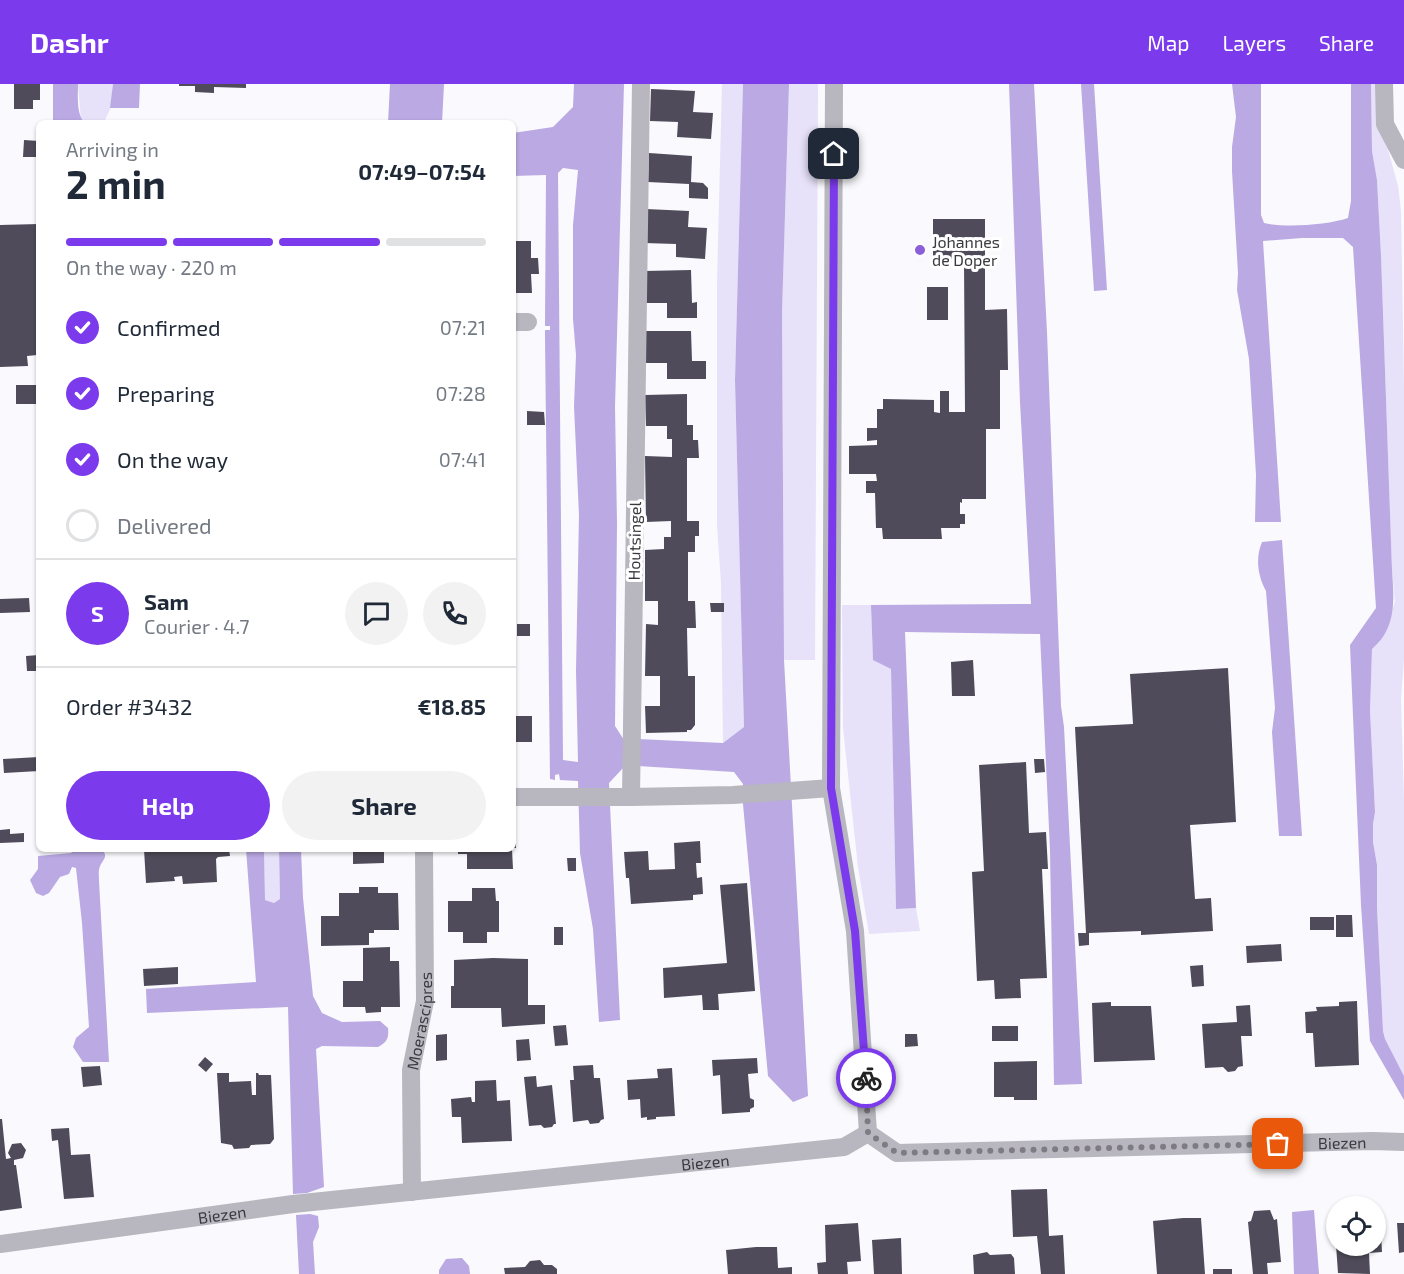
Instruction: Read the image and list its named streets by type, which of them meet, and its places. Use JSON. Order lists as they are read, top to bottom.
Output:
{
  "streets": {
    "street": ["Houtsingel", "Moerascipres", "Biezen"]
  },
  "crossings": [
    ["Moerascipres", "Biezen"]
  ],
  "places": ["Johannes de Doper"],
  "page": {
    "header": "Dashr",
    "nav": ["Map", "Layers", "Share"],
    "heading": ["2 min", "Arriving in", "07:49–07:54"],
    "panel": [
      "Sam",
      "Courier · 4.7",
      "Order #3432",
      "€18.85"
    ],
    "bar": "On the way · 220 m",
    "list": [
      ["Confirmed", "07:21"],
      ["Preparing", "07:28"],
      ["On the way", "07:41"],
      "Delivered"
    ],
    "round": "S",
    "buttons": ["Help", "Share"]
  }
}
